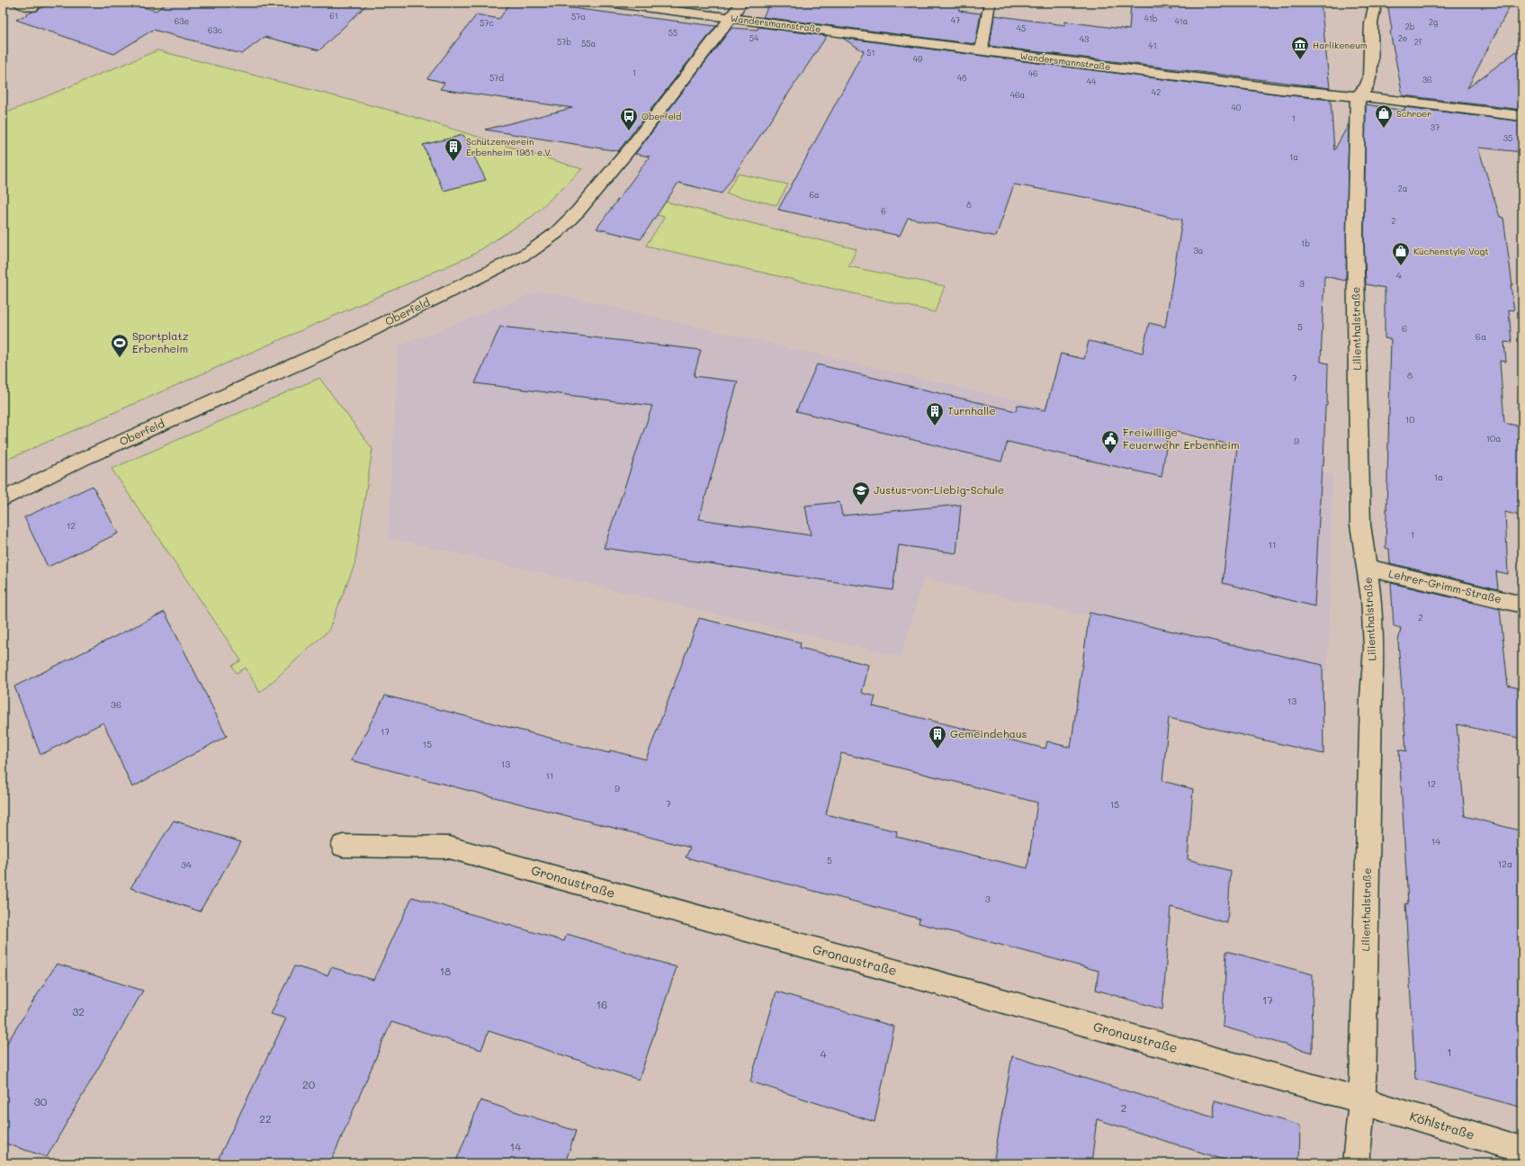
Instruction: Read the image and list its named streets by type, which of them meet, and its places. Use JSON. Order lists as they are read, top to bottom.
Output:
{
  "streets": {
    "street": [
      "Wandersmannstraße",
      "Oberfeld",
      "Lilienthalstraße",
      "Lehrer-Grimm-Straße",
      "Gronaustraße",
      "Köhlstraße"
    ]
  },
  "crossings": [
    ["Wandersmannstraße", "Oberfeld"],
    ["Wandersmannstraße", "Lilienthalstraße"],
    ["Lilienthalstraße", "Lehrer-Grimm-Straße"],
    ["Lilienthalstraße", "Gronaustraße"],
    ["Lilienthalstraße", "Köhlstraße"],
    ["Gronaustraße", "Köhlstraße"]
  ],
  "places": {
    "museum": ["Harlikeneum"],
    "shop": ["Schroer", "Küchenstyle Vogt"],
    "bus stop": ["Oberfeld"],
    "building": ["Schützenverein Erbenheim 1981 e.V.", "Turnhalle", "Gemeindehaus"],
    "sports": ["Sportplatz Erbenheim"],
    "public building": ["Freiwillige Feuerwehr Erbenheim"],
    "school or university": ["Justus-von-Liebig-Schule"]
  },
  "house_numbers": [
    "61",
    "57a",
    "41b",
    "47",
    "63e",
    "41a",
    "2g",
    "57c",
    "2b",
    "45",
    "63c",
    "55",
    "54",
    "2e",
    "43",
    "57b",
    "2f",
    "55a",
    "41",
    "51",
    "49",
    "1",
    "46",
    "57d",
    "48",
    "36",
    "44",
    "42",
    "46a",
    "40",
    "1",
    "37",
    "35",
    "1a",
    "2a",
    "6a",
    "8",
    "6",
    "2",
    "1b",
    "3a",
    "4",
    "3",
    "5",
    "6",
    "6a",
    "8",
    "7",
    "10",
    "10a",
    "9",
    "1a",
    "12",
    "1",
    "11",
    "2",
    "13",
    "36",
    "17",
    "15",
    "13",
    "11",
    "12",
    "9",
    "7",
    "15",
    "14",
    "5",
    "12a",
    "34",
    "3",
    "18",
    "17",
    "16",
    "32",
    "1",
    "4",
    "20",
    "30",
    "2",
    "22",
    "14"
  ]
}
